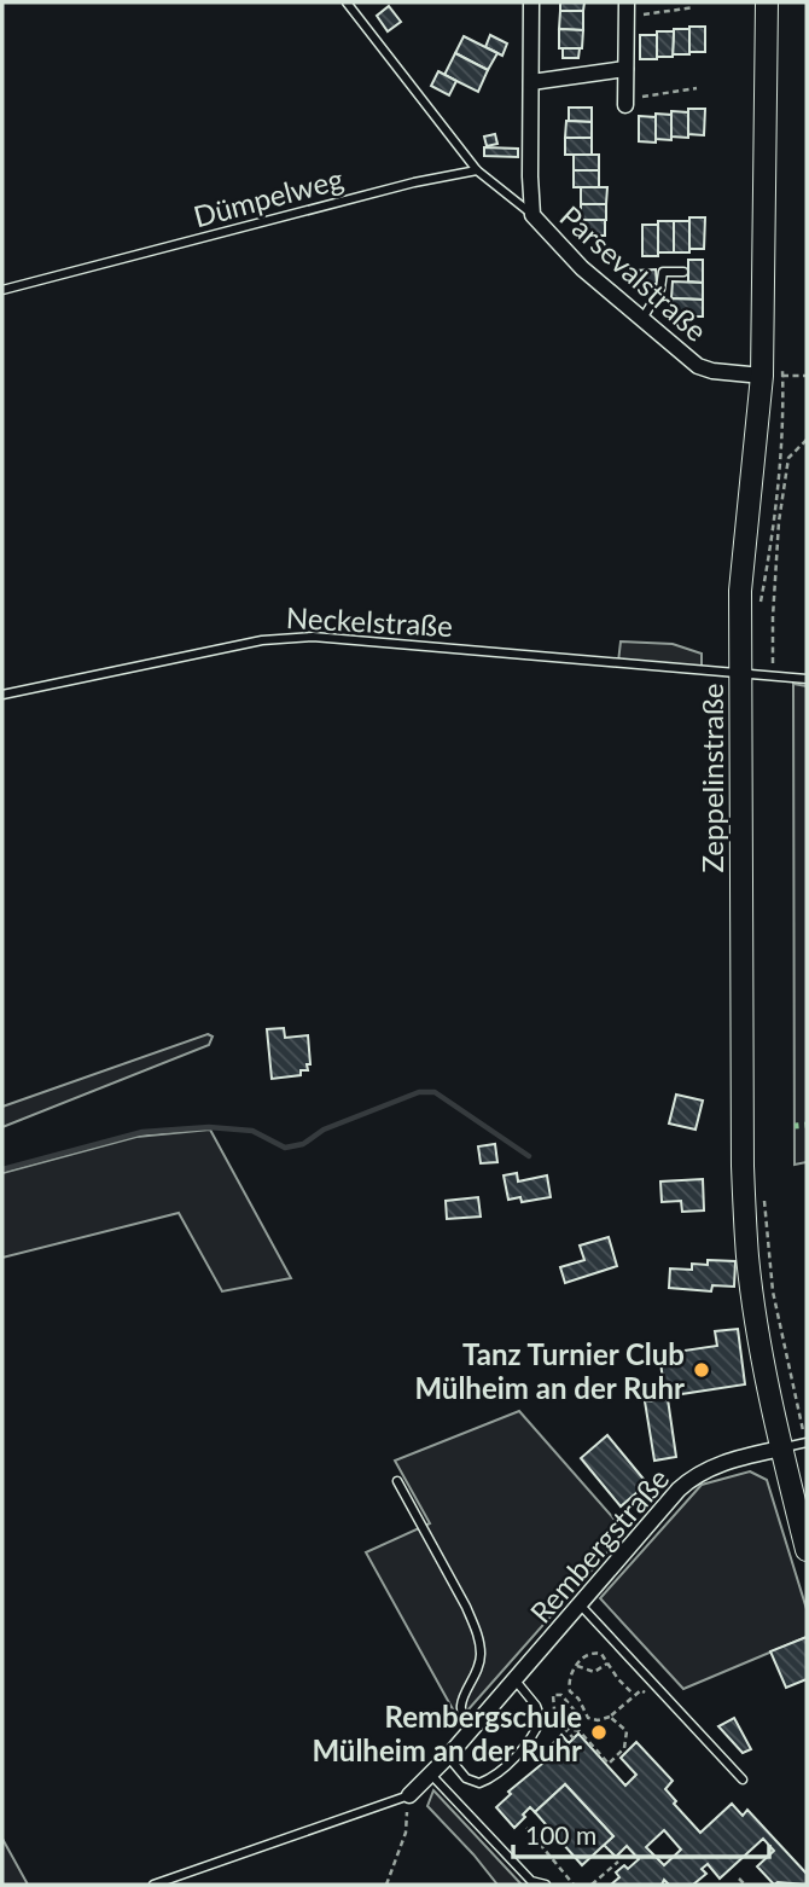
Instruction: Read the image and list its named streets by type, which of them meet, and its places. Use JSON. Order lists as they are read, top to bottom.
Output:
{
  "streets": {
    "main road": ["Zeppelinstraße"],
    "street": ["Parsevalstraße", "Rembergstraße"],
    "lane": ["Dümpelweg", "Neckelstraße"]
  },
  "crossings": [
    ["Parsevalstraße", "Zeppelinstraße"],
    ["Neckelstraße", "Zeppelinstraße"],
    ["Zeppelinstraße", "Rembergstraße"]
  ],
  "places": ["Tanz Turnier Club Mülheim an der Ruhr", "Rembergschule Mülheim an der Ruhr"],
  "scale_bar": "100 m"
}
